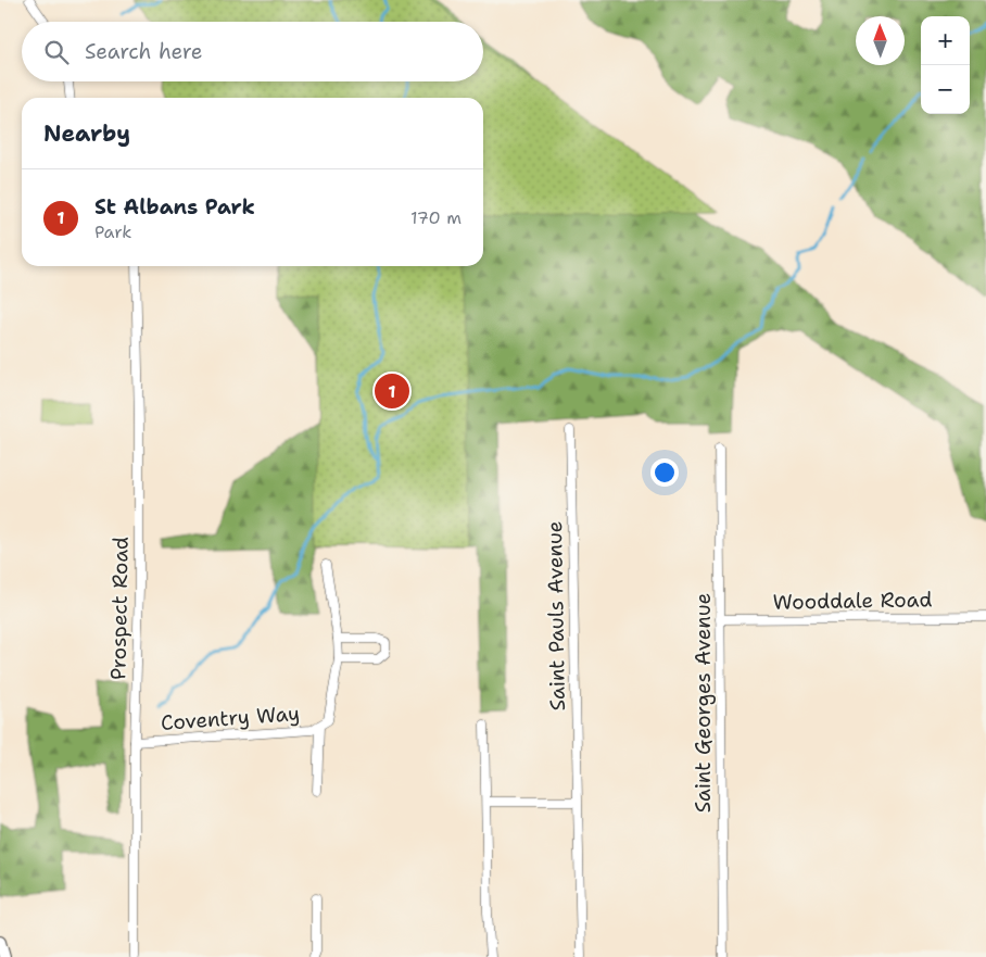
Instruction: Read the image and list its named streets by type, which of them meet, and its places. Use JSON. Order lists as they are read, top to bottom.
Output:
{
  "streets": {
    "street": [
      "Wooddale Road",
      "Prospect Road",
      "Saint Pauls Avenue",
      "Saint Georges Avenue",
      "Coventry Way"
    ]
  },
  "crossings": [
    ["Wooddale Road", "Saint Georges Avenue"],
    ["Prospect Road", "Coventry Way"]
  ],
  "north": "top",
  "page": {
    "map_buttons": ["+", "−"],
    "search": "Search here",
    "heading": "Nearby",
    "list": [
      {
        "mark": "1",
        "name": "St Albans Park",
        "note": "Park",
        "value": "170 m"
      }
    ],
    "pins": "1"
  }
}
